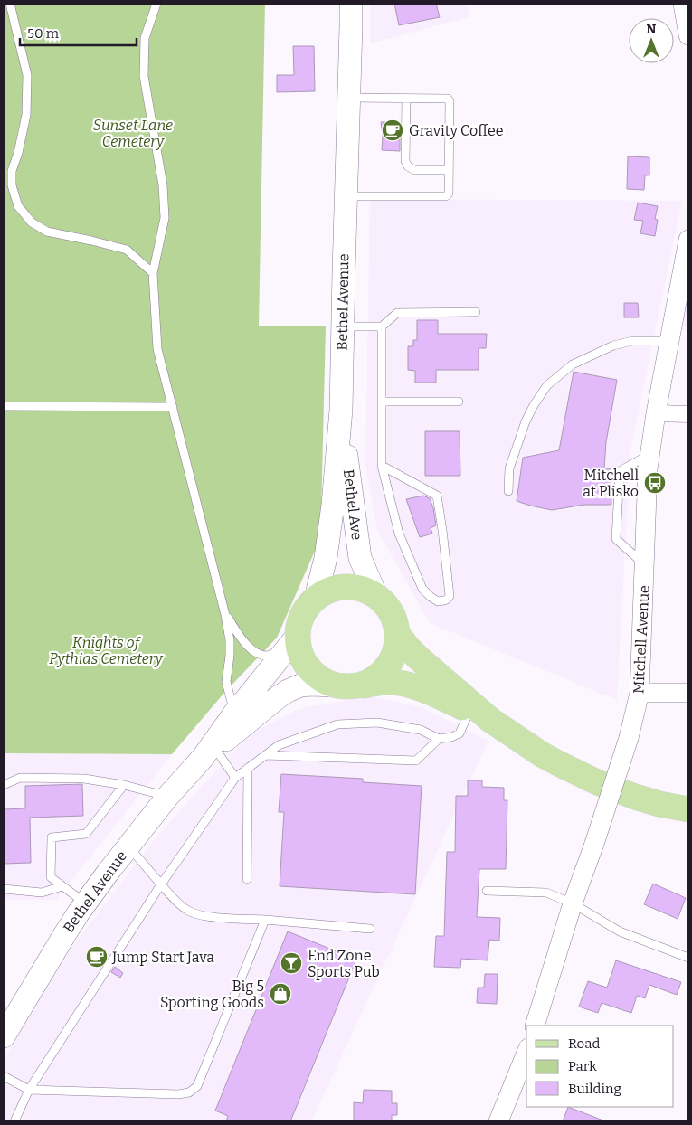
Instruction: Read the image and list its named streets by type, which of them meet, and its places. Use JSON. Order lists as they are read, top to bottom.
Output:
{
  "streets": {
    "main road": ["Bethel Avenue", "Bethel Ave"],
    "street": ["Mitchell Avenue"]
  },
  "crossings": [
    ["Bethel Avenue", "Bethel Ave"]
  ],
  "parks": ["Sunset Lane Cemetery", "Knights of Pythias Cemetery"],
  "places": {
    "cafe": ["Gravity Coffee", "Jump Start Java"],
    "bus stop": ["Mitchell at Plisko"],
    "bar": ["End Zone Sports Pub"],
    "shop": ["Big 5 Sporting Goods"]
  },
  "legend": ["Road", "Park", "Building"],
  "scale_bar": "50 m",
  "north": "top"
}
